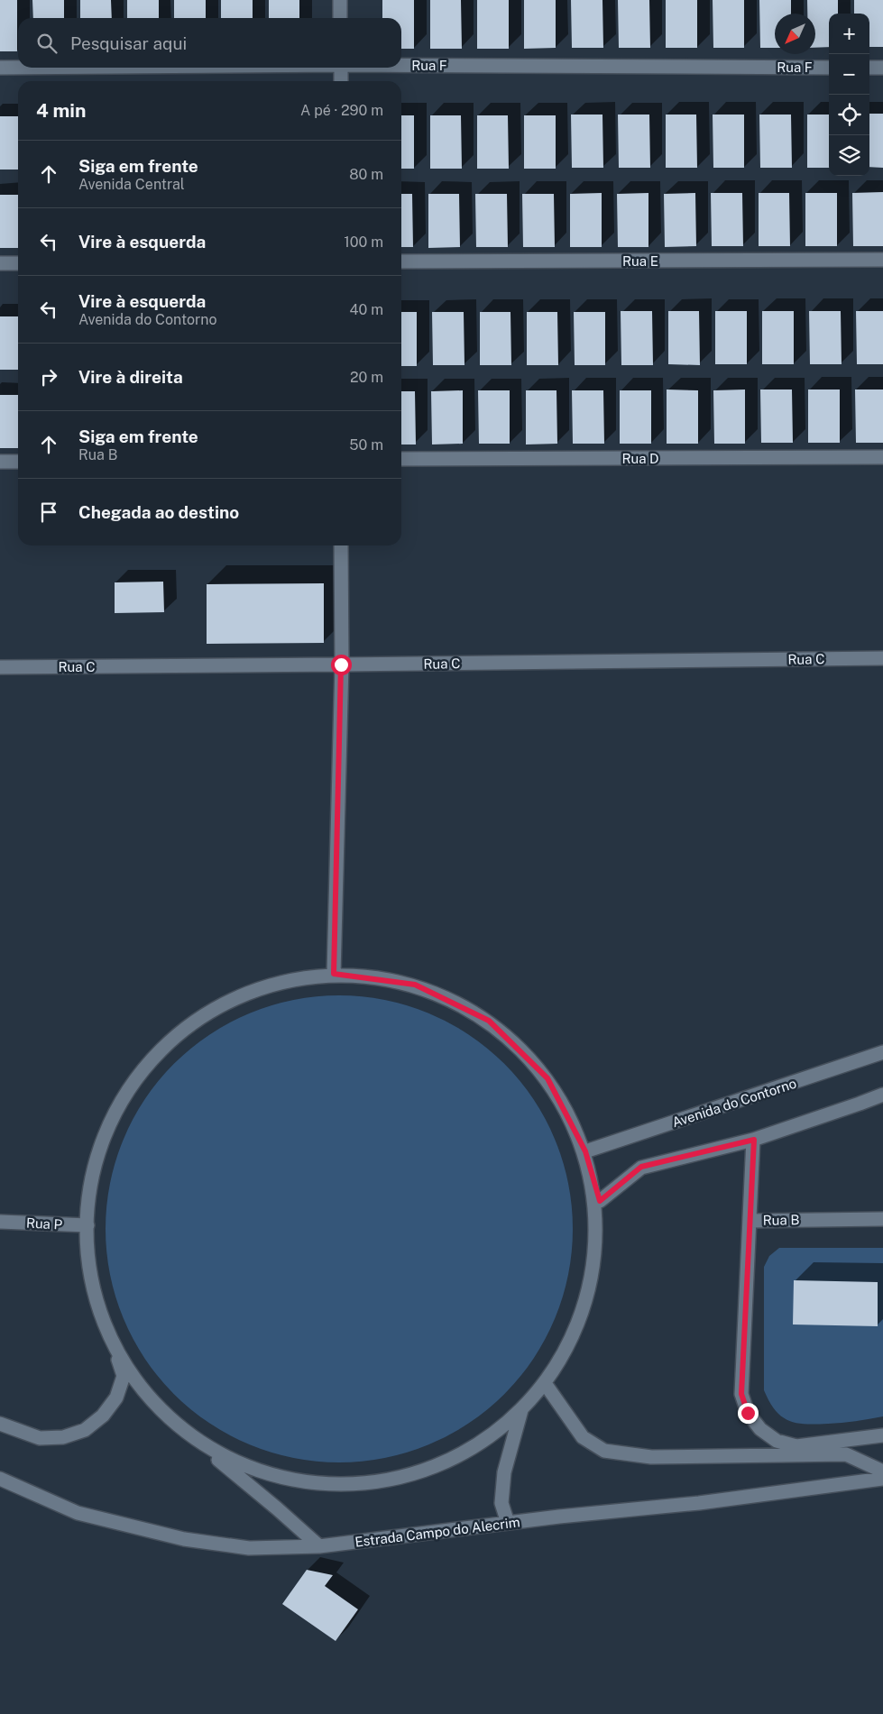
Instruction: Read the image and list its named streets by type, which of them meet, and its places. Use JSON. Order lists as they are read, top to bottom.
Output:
{
  "streets": {
    "street": [
      "Rua F",
      "Rua E",
      "Rua D",
      "Rua C",
      "Avenida do Contorno",
      "Rua B",
      "Rua P",
      "Estrada Campo do Alecrim"
    ]
  },
  "north": "bottom left",
  "page": {
    "map_buttons": ["+", "−"],
    "search": "Pesquisar aqui",
    "heading": ["4 min", "A pé · 290 m"],
    "list": [
      ["Siga em frente", "Avenida Central", "80 m"],
      ["Vire à esquerda", "100 m"],
      ["Vire à esquerda", "Avenida do Contorno", "40 m"],
      ["Vire à direita", "20 m"],
      ["Siga em frente", "Rua B", "50 m"],
      "Chegada ao destino"
    ]
  }
}
